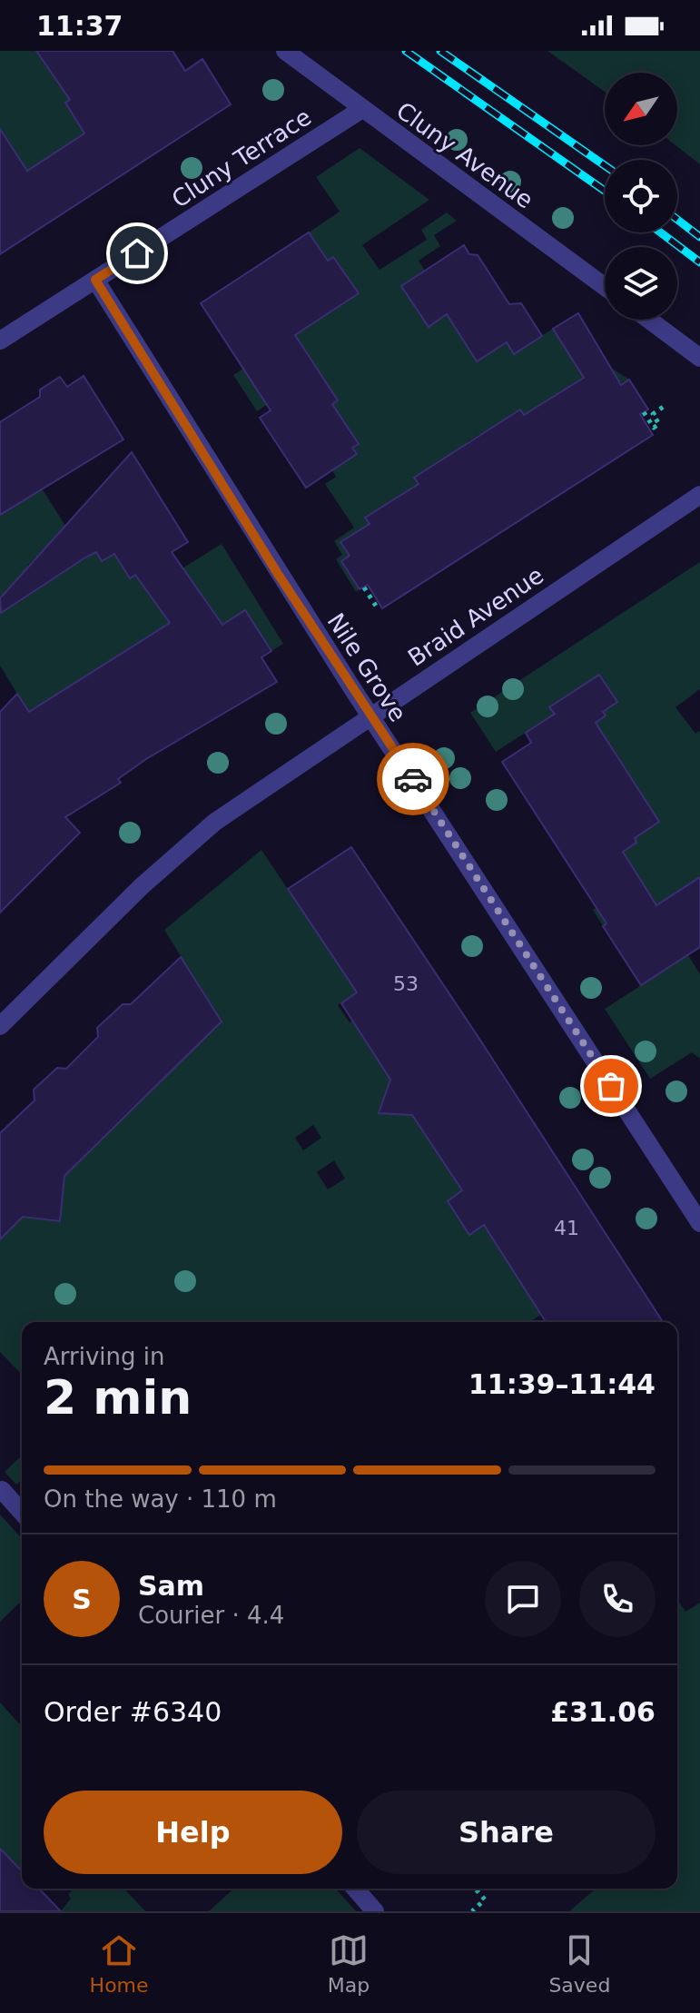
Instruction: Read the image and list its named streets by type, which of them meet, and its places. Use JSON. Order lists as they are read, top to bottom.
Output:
{
  "streets": {
    "street": [
      "Cluny Avenue",
      "Cluny Terrace",
      "Braid Avenue",
      "Nile Grove"
    ]
  },
  "crossings": [
    ["Cluny Avenue", "Cluny Terrace"],
    ["Cluny Terrace", "Nile Grove"],
    ["Braid Avenue", "Nile Grove"]
  ],
  "house_numbers": ["53", "41"],
  "north": "bottom left",
  "page": {
    "status": "11:37",
    "heading": ["2 min", "Arriving in", "11:39–11:44"],
    "panel": [
      "Sam",
      "Courier · 4.4",
      "Order #6340",
      "£31.06"
    ],
    "bar": "On the way · 110 m",
    "round": "S",
    "buttons": ["Help", "Share"],
    "tabs": ["Home", "Map", "Saved"]
  }
}
